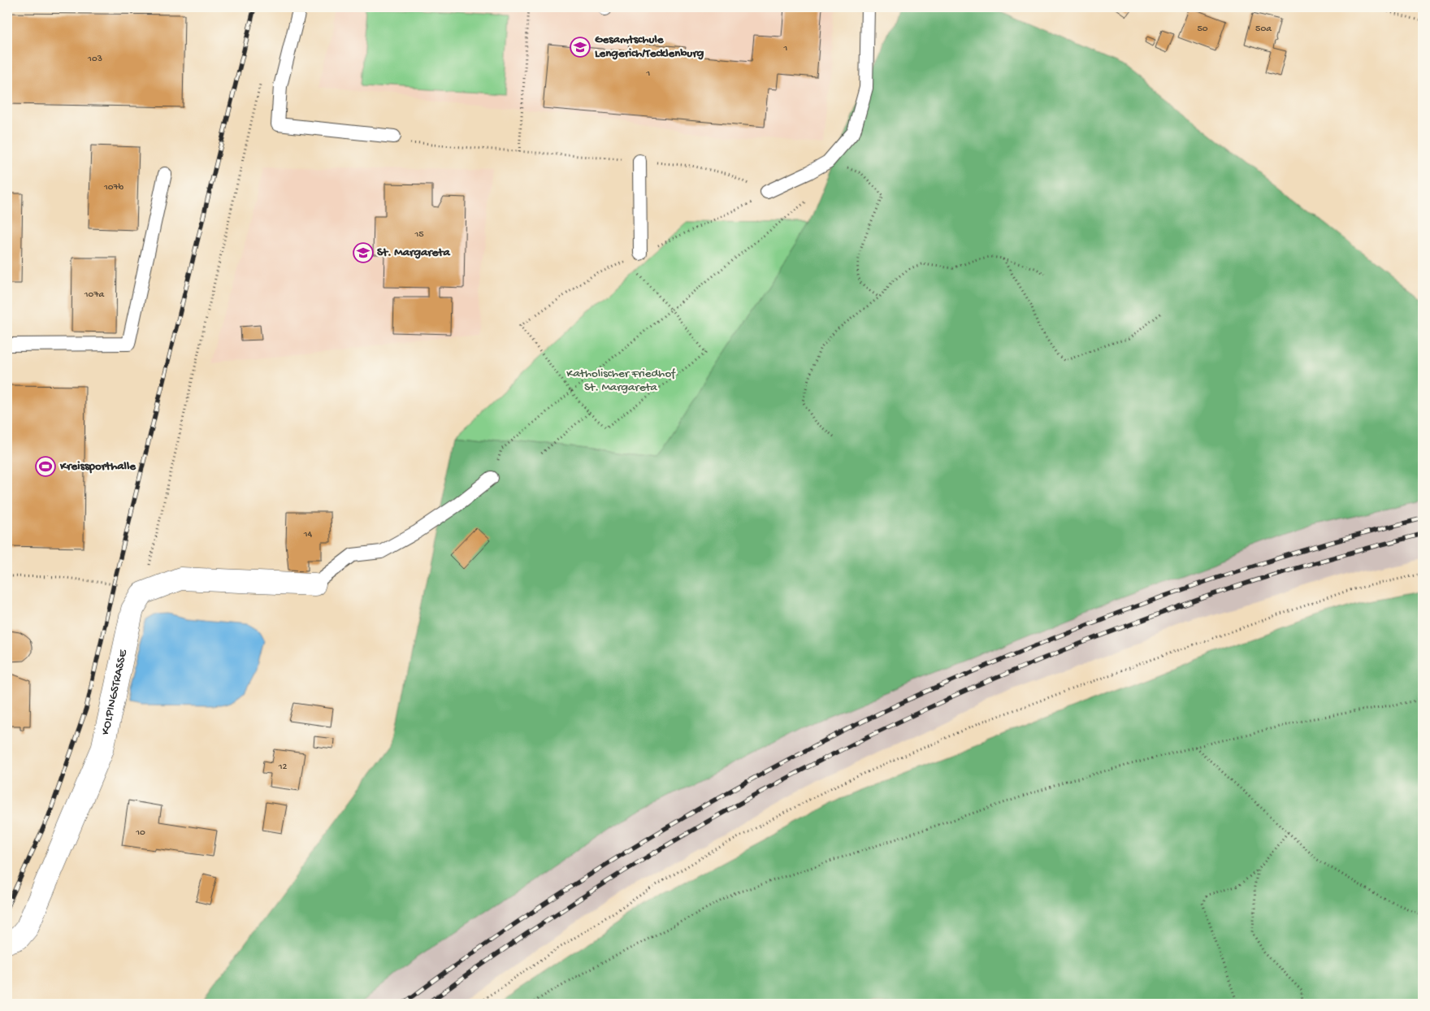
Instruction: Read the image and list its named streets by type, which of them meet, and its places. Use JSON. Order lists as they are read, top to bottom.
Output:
{
  "streets": {
    "street": ["KOLPINGSTRASSE"]
  },
  "parks": ["Katholischer Friedhof St. Margareta"],
  "places": {
    "school or university": ["Gesamtschule Lengerich/Tecklenburg", "St. Margareta"],
    "sports": ["Kreissporthalle"]
  },
  "house_numbers": [
    "50",
    "50a",
    "1",
    "103",
    "1",
    "107b",
    "15",
    "107a",
    "14",
    "12",
    "10"
  ]
}
